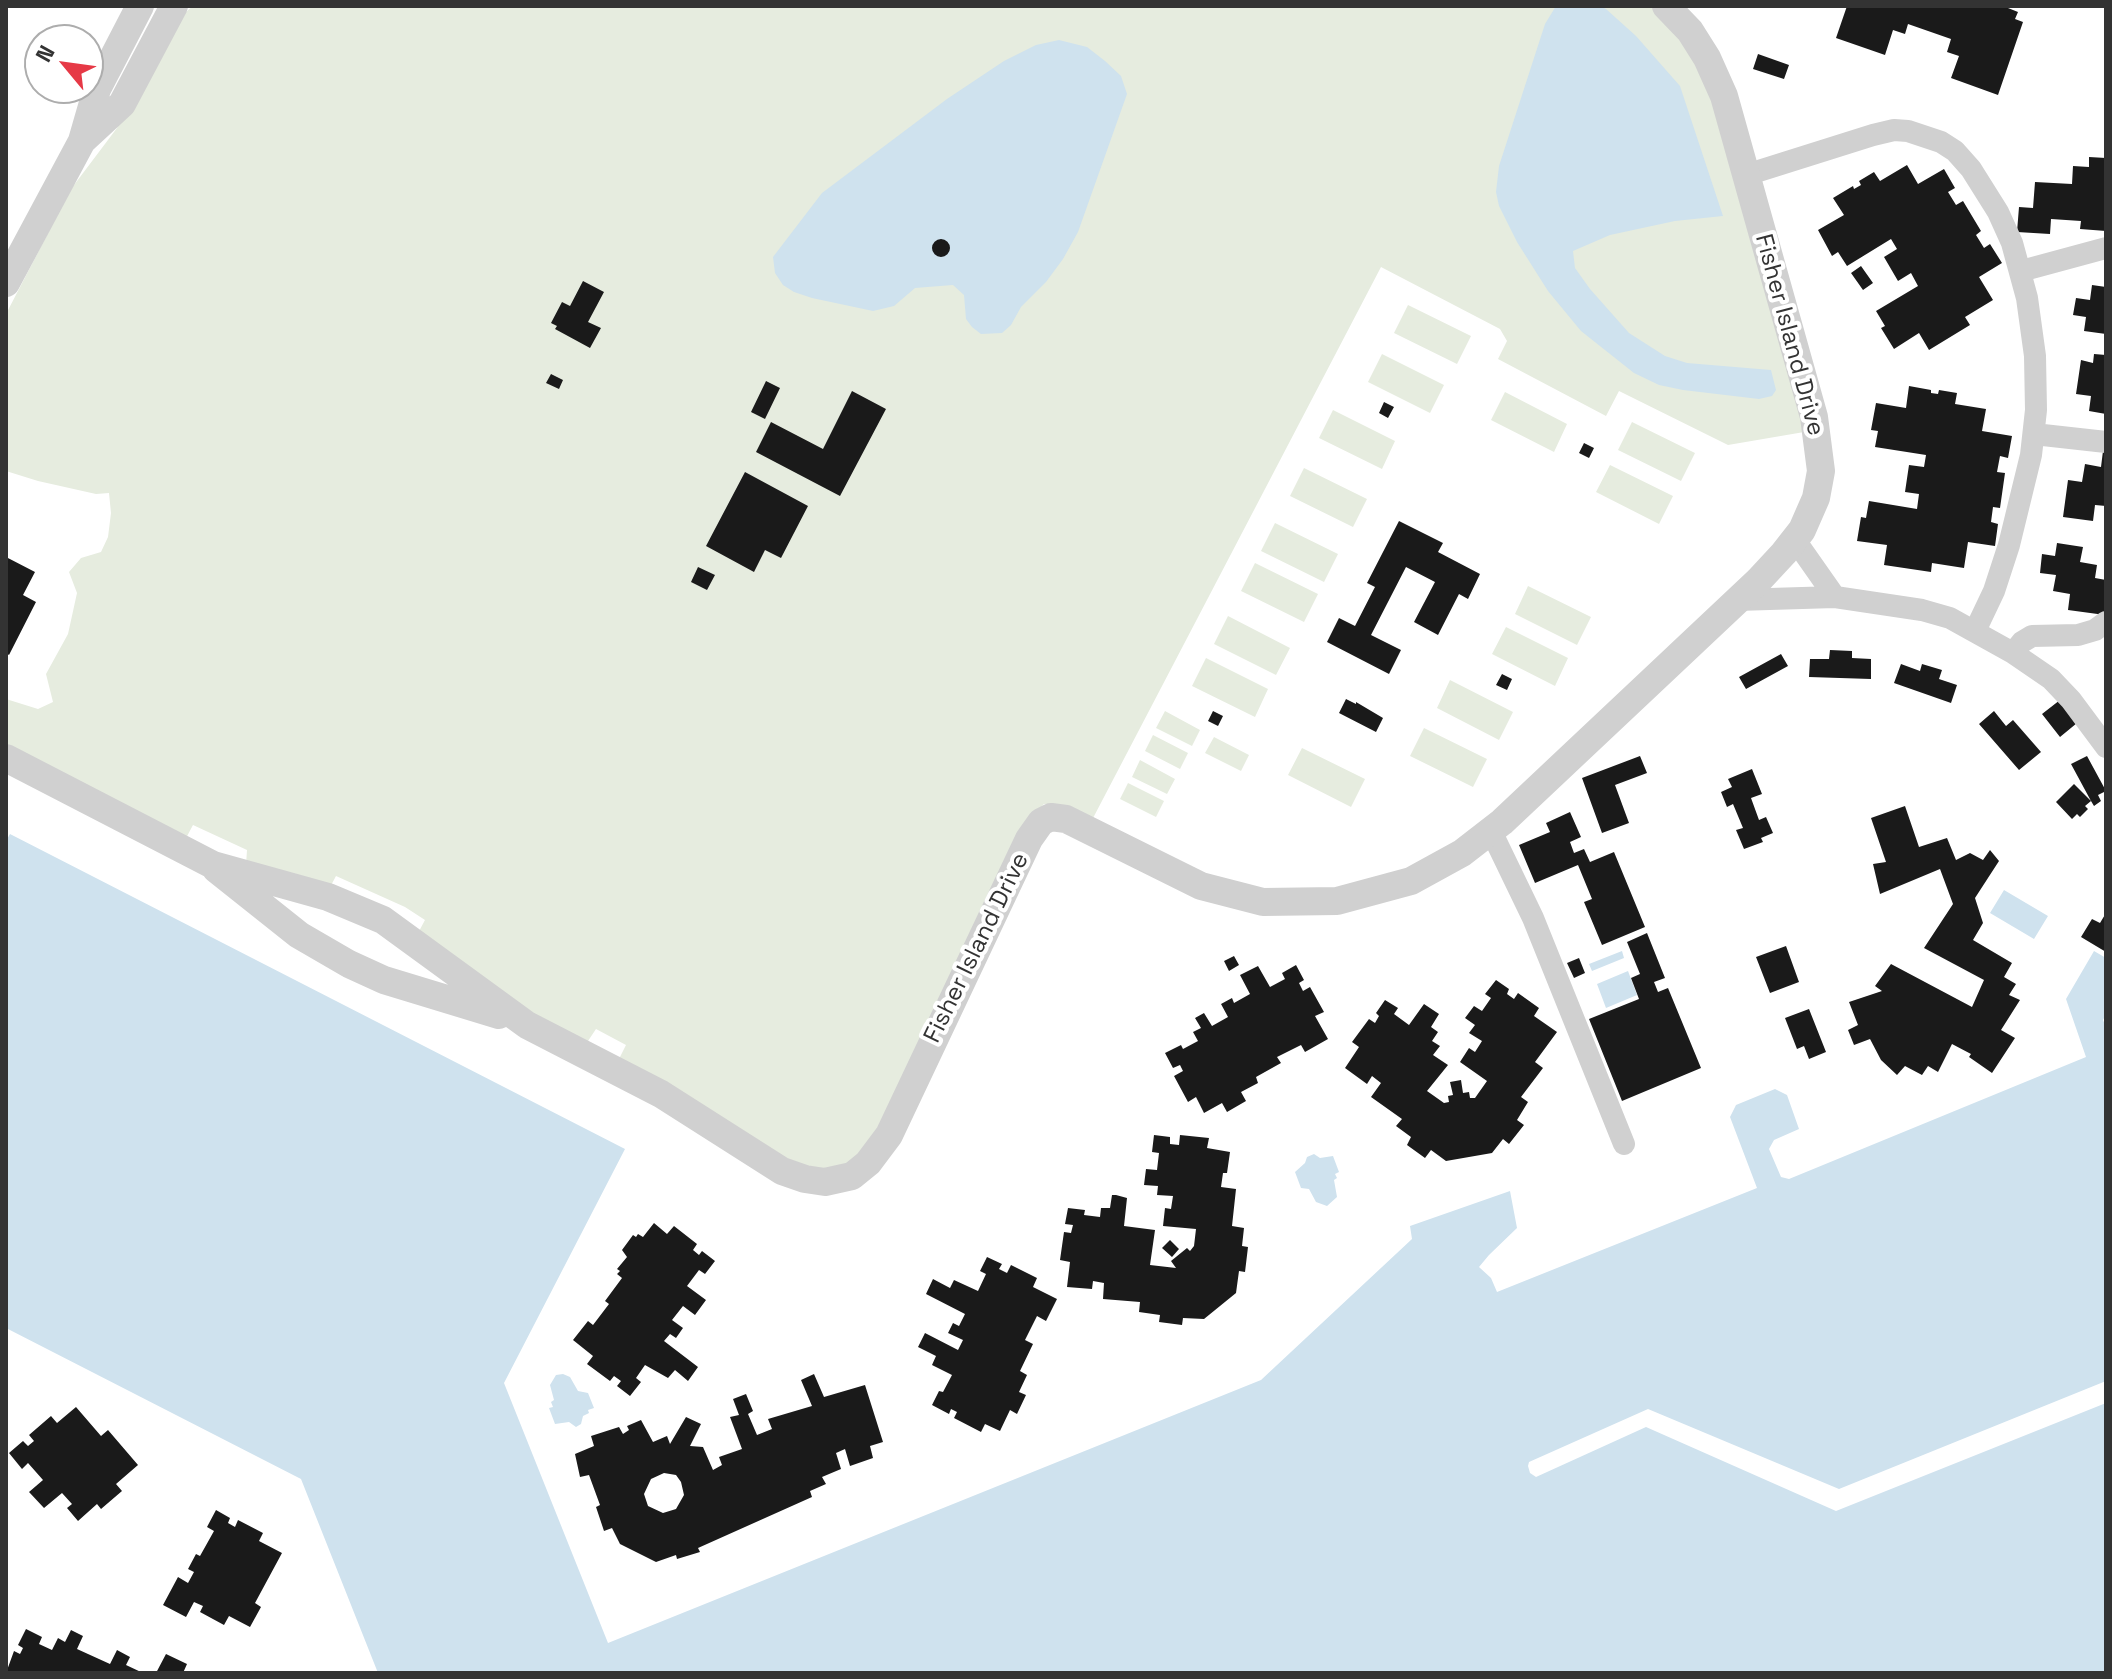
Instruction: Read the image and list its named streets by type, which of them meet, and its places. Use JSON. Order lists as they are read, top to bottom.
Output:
{
  "streets": {
    "street": ["Fisher Island Drive"]
  },
  "north": "top left"
}
